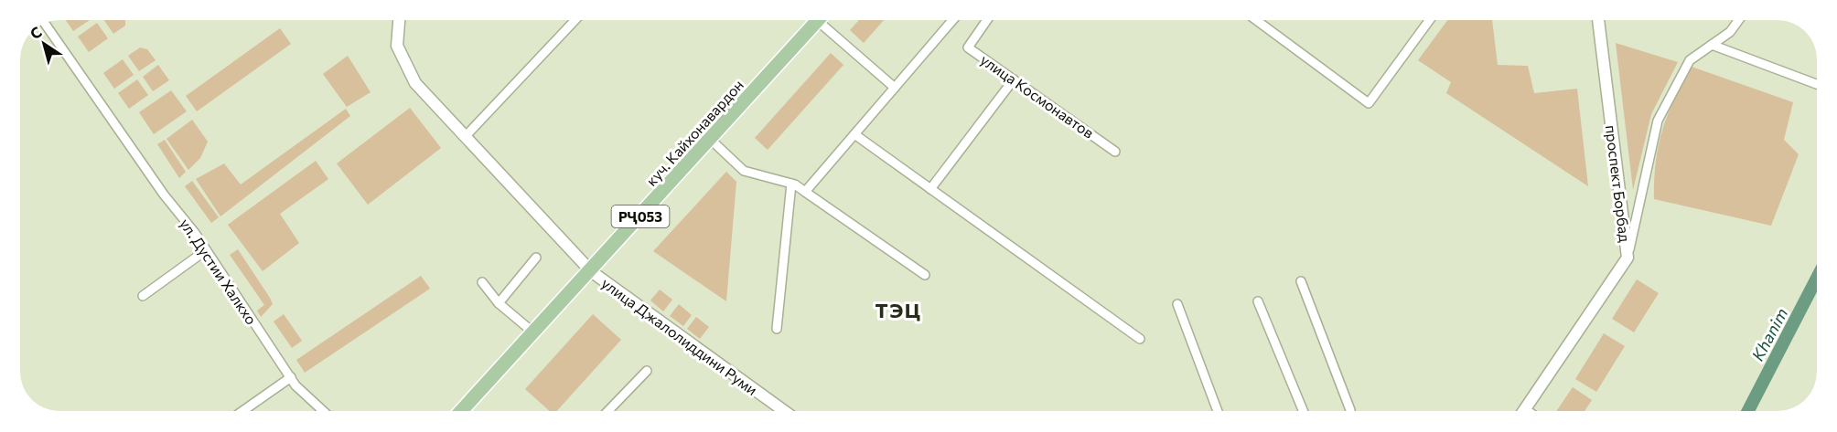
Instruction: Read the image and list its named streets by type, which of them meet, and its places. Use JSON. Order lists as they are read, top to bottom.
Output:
{
  "streets": {
    "main road": ["куч. Кайхонавардон", "РҶ053"],
    "street": [
      "улица Космонавтов",
      "проспект Борбад",
      "ул. Дустии Халкхо",
      "улица Джалолиддини Руми"
    ]
  },
  "crossings": [
    ["куч. Кайхонавардон", "улица Джалолиддини Руми"]
  ],
  "districts": ["ТЭЦ"],
  "water": ["Khanim"],
  "north": "top left"
}
